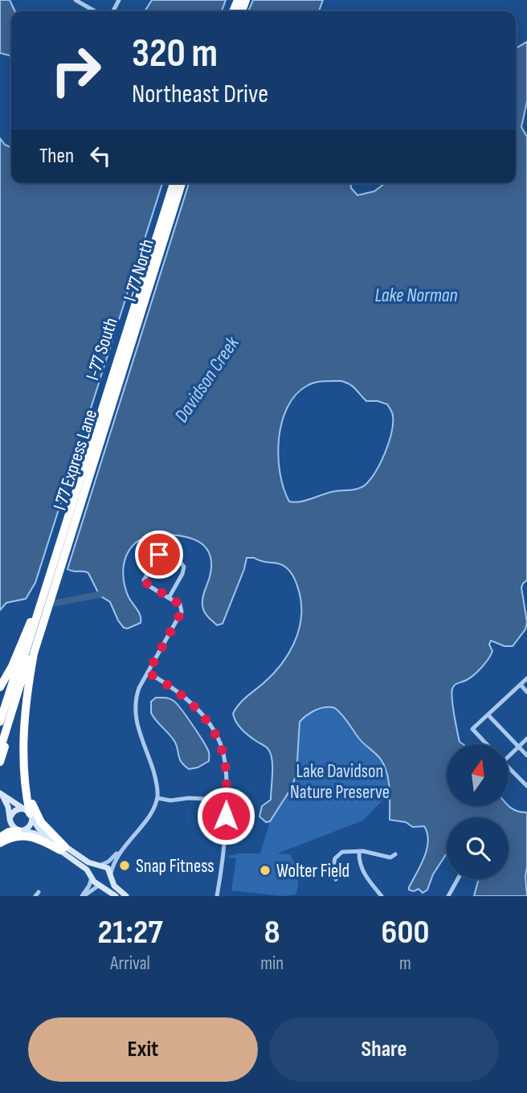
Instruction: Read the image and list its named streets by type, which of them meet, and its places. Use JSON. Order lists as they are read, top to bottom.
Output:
{
  "streets": {
    "highway": ["I-77 North", "I-77 South", "I 77 Express Lane"]
  },
  "water": ["Lake Norman", "Davidson Creek"],
  "parks": ["Lake Davidson Nature Preserve"],
  "places": ["Snap Fitness", "Wolter Field"],
  "north": "top",
  "page": {
    "turn": ["320 m", "Northeast Drive"],
    "then": "Then",
    "eta": [
      "21:27",
      "Arrival",
      "8",
      "min",
      "600",
      "m"
    ],
    "buttons": ["Exit", "Share"]
  }
}
